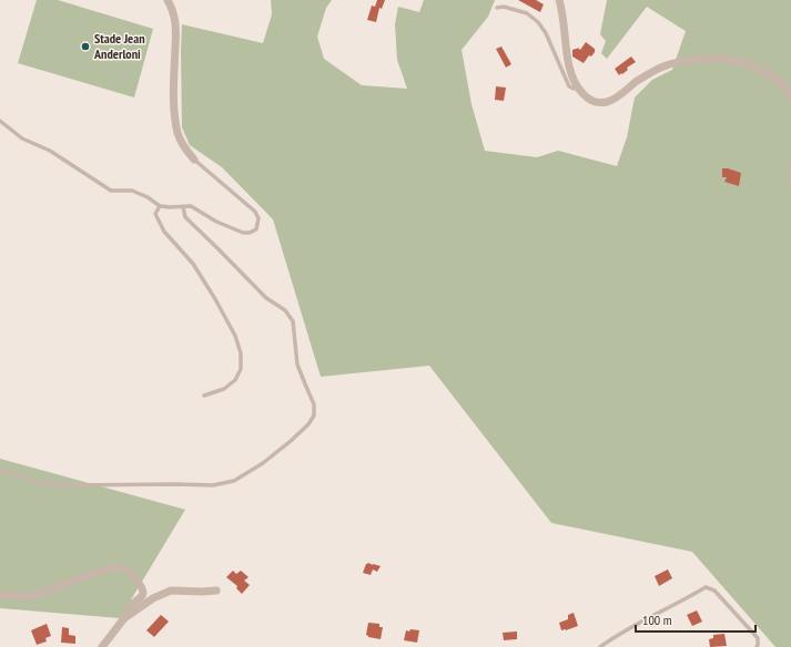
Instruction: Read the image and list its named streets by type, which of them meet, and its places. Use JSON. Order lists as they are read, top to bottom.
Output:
{
  "places": ["Stade Jean Anderloni"],
  "scale_bar": "100 m"
}
